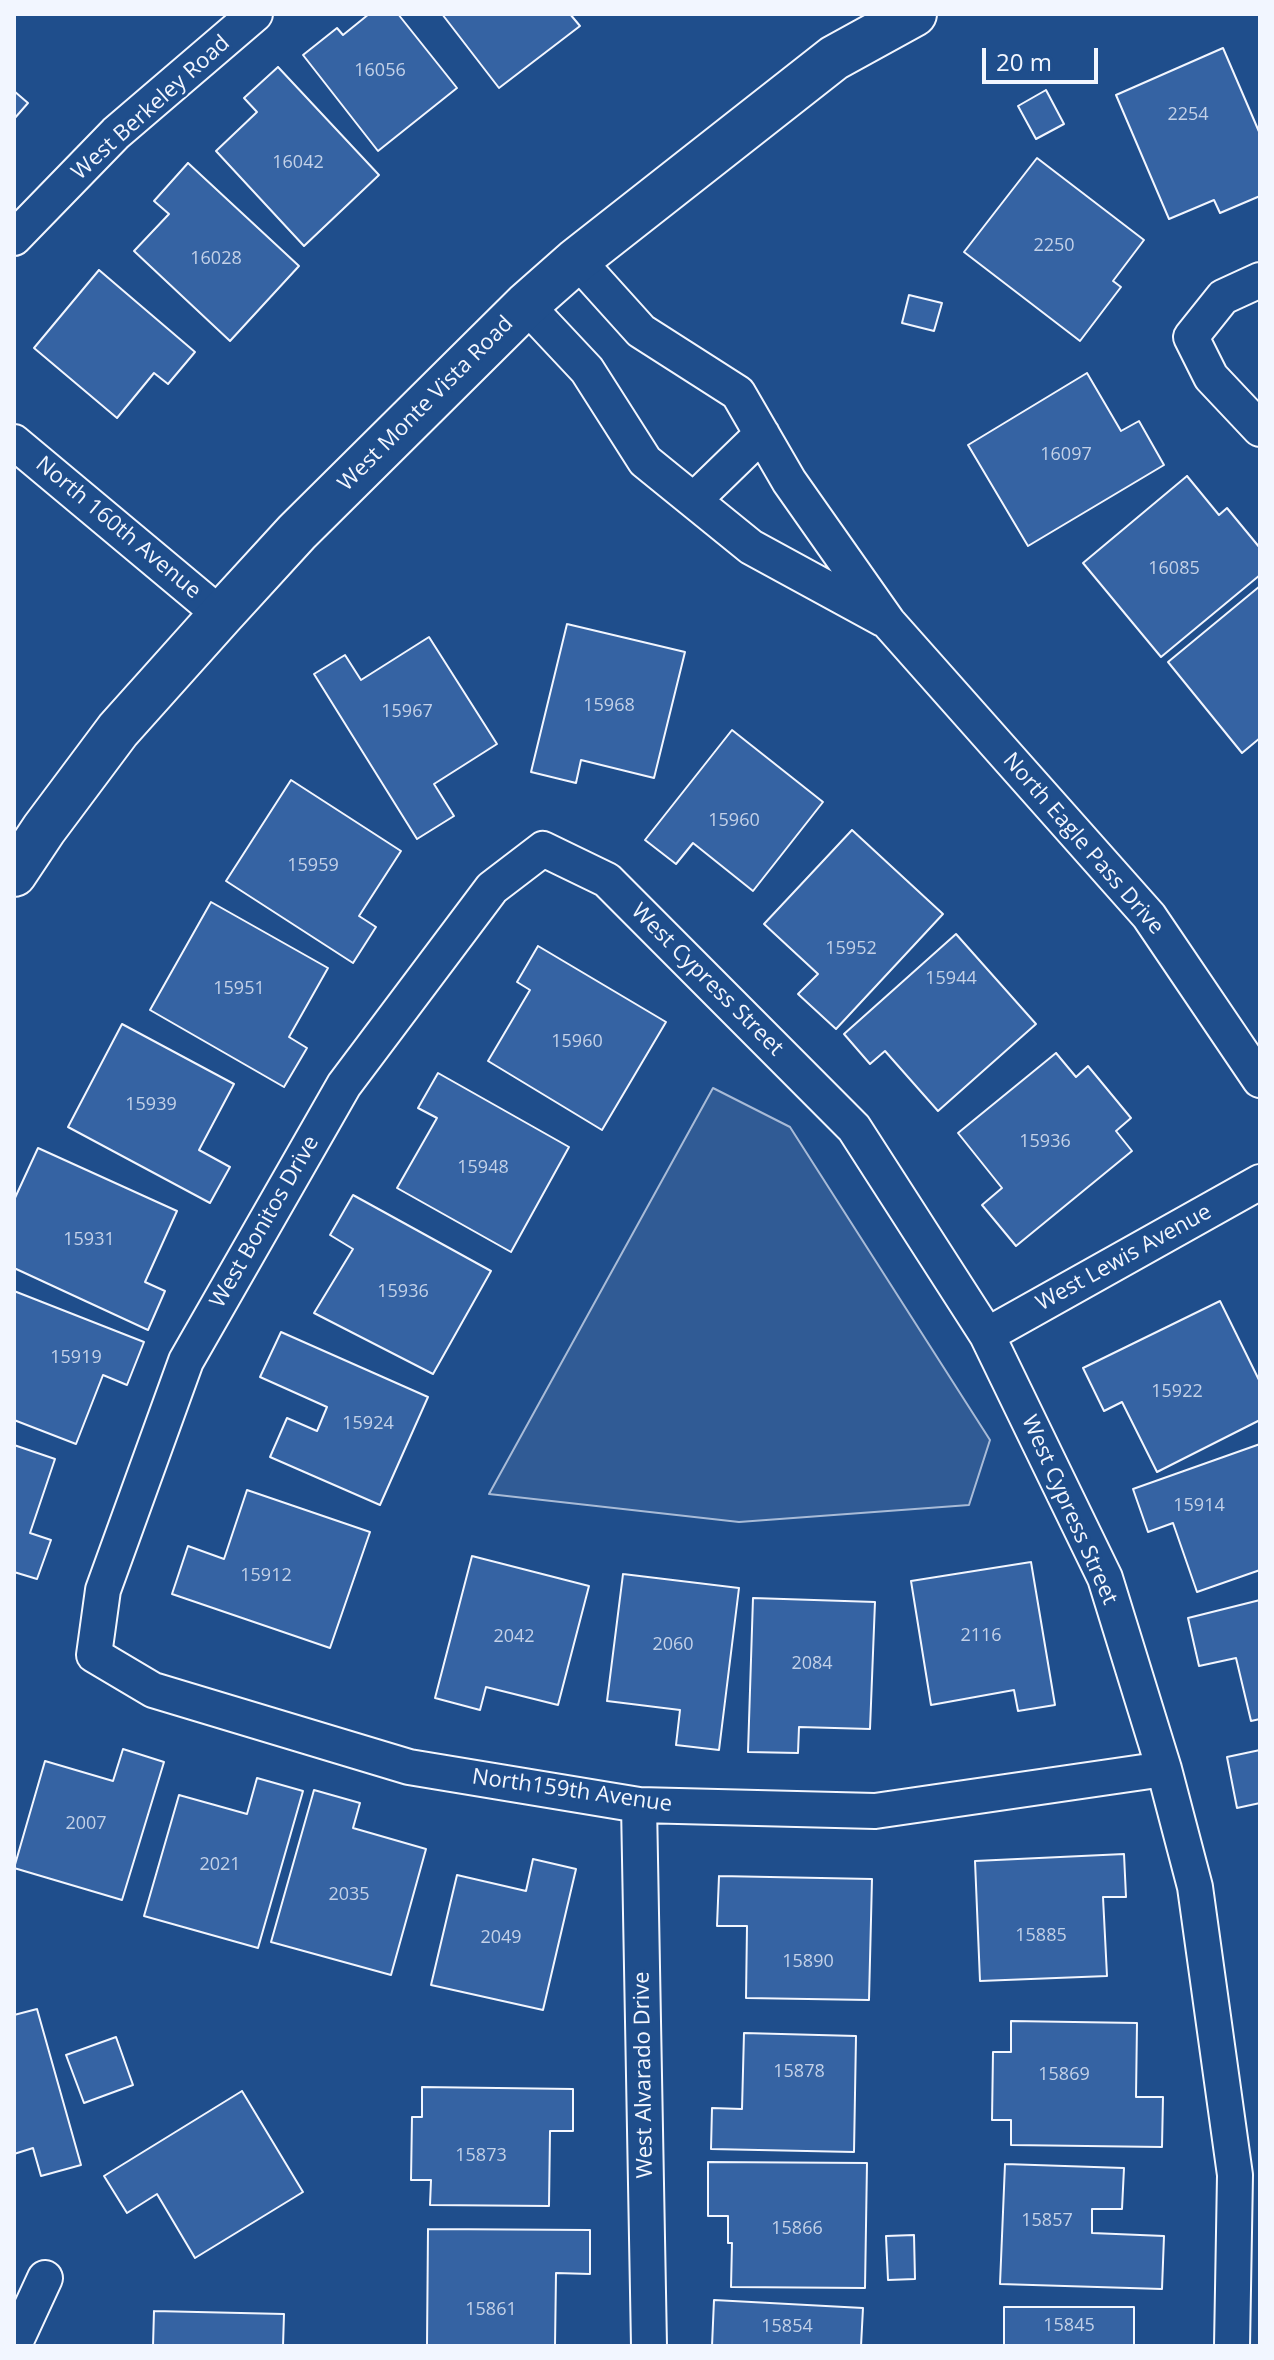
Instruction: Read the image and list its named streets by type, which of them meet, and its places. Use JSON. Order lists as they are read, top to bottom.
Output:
{
  "streets": {
    "street": [
      "West Berkeley Road",
      "West Monte Vista Road",
      "North 160th Avenue",
      "North Eagle Pass Drive",
      "West Cypress Street",
      "West Bonitos Drive",
      "West Lewis Avenue",
      "North159th Avenue",
      "West Alvarado Drive"
    ]
  },
  "crossings": [
    ["West Monte Vista Road", "North 160th Avenue"],
    ["West Monte Vista Road", "North Eagle Pass Drive"],
    ["West Cypress Street", "West Bonitos Drive"],
    ["West Cypress Street", "West Lewis Avenue"],
    ["West Cypress Street", "North159th Avenue"],
    ["West Bonitos Drive", "North159th Avenue"],
    ["North159th Avenue", "West Alvarado Drive"]
  ],
  "house_numbers": [
    "16056",
    "2254",
    "16042",
    "2250",
    "16028",
    "16097",
    "16085",
    "15968",
    "15967",
    "15960",
    "15959",
    "15952",
    "15944",
    "15951",
    "15960",
    "15939",
    "15936",
    "15948",
    "15931",
    "15936",
    "15919",
    "15922",
    "15924",
    "15914",
    "15912",
    "2116",
    "2042",
    "2060",
    "2084",
    "2007",
    "2021",
    "2035",
    "15885",
    "2049",
    "15890",
    "15878",
    "15869",
    "15873",
    "15857",
    "15866",
    "15861",
    "15845",
    "15854"
  ],
  "scale_bar": "20 m"
}
